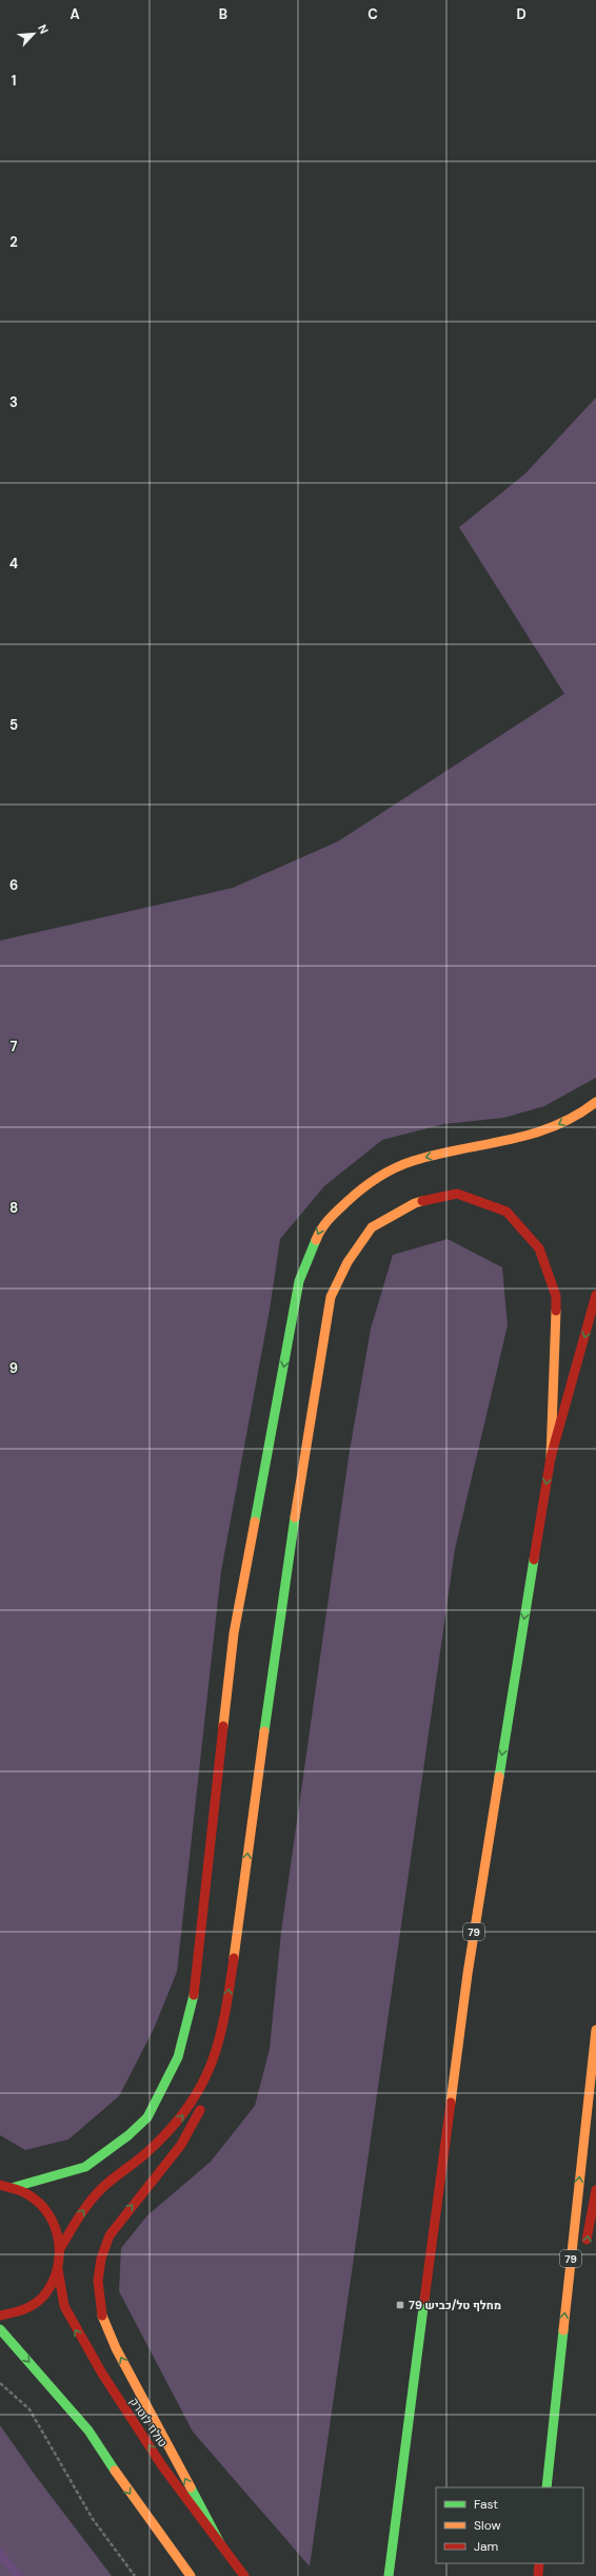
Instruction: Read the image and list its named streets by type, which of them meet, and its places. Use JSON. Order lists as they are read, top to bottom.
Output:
{
  "streets": {
    "main road": ["79", "טולוז לוטרק"]
  },
  "places": {
    "transit": ["מחלף טל/כביש 79"]
  },
  "legend": ["Fast", "Slow", "Jam"],
  "north": "top right",
  "grid": {
    "columns": [
      "A",
      "B",
      "C",
      "D"
    ],
    "rows": [
      "1",
      "2",
      "3",
      "4",
      "5",
      "6",
      "7",
      "8",
      "9"
    ]
  }
}
